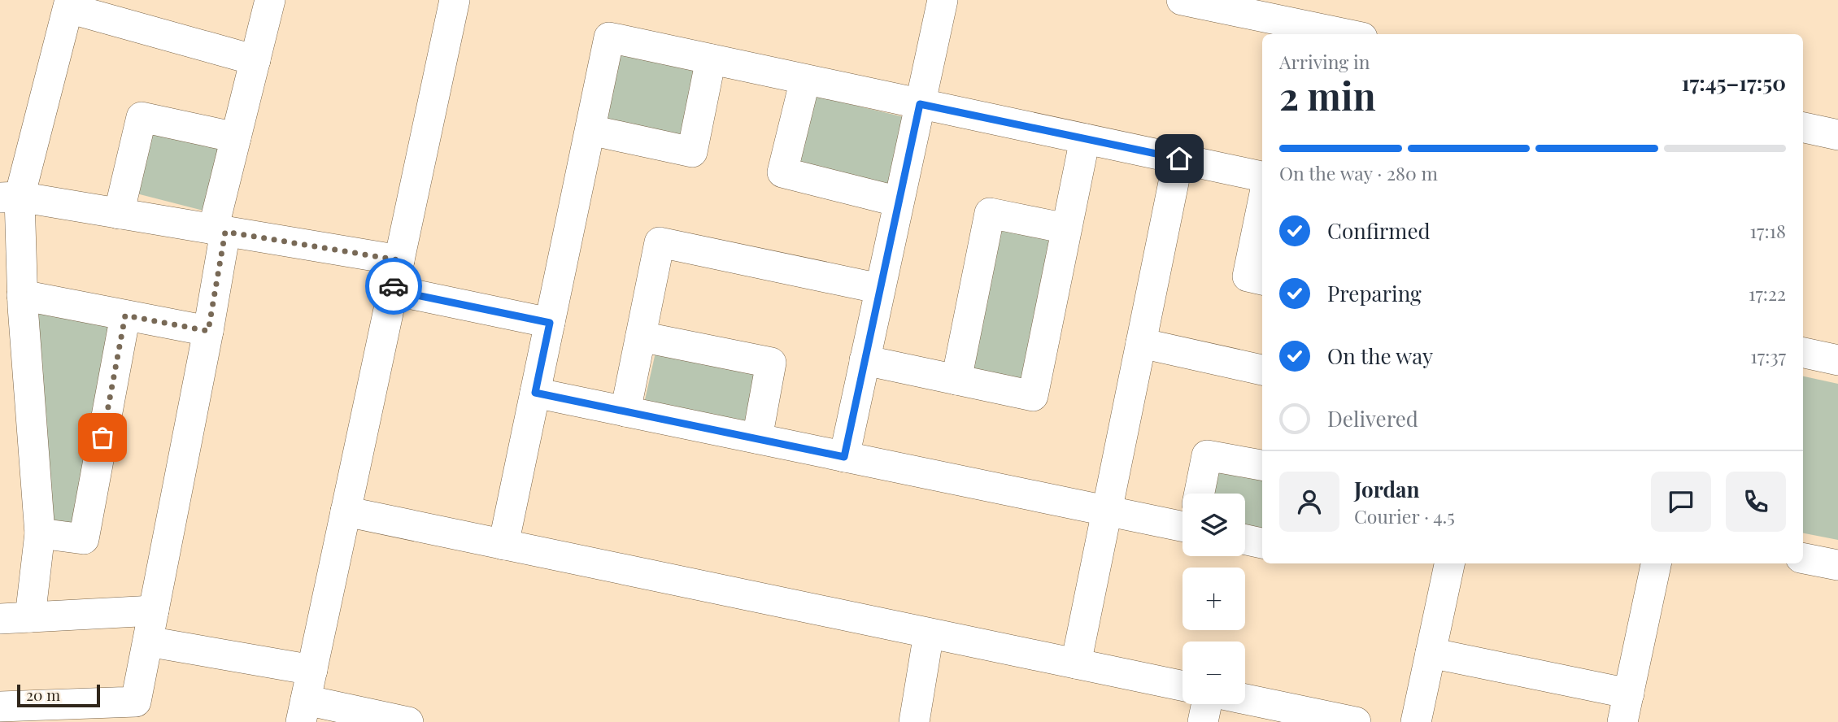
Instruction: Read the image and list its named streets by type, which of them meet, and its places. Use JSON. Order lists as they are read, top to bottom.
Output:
{
  "scale_bar": "20 m",
  "page": {
    "heading": ["2 min", "Arriving in", "17:45–17:50"],
    "panel": ["Jordan", "Courier · 4.5"],
    "bar": "On the way · 280 m",
    "list": [
      ["Confirmed", "17:18"],
      ["Preparing", "17:22"],
      ["On the way", "17:37"],
      "Delivered"
    ],
    "map_buttons": ["+", "−"],
    "scale": "20 m"
  }
}
